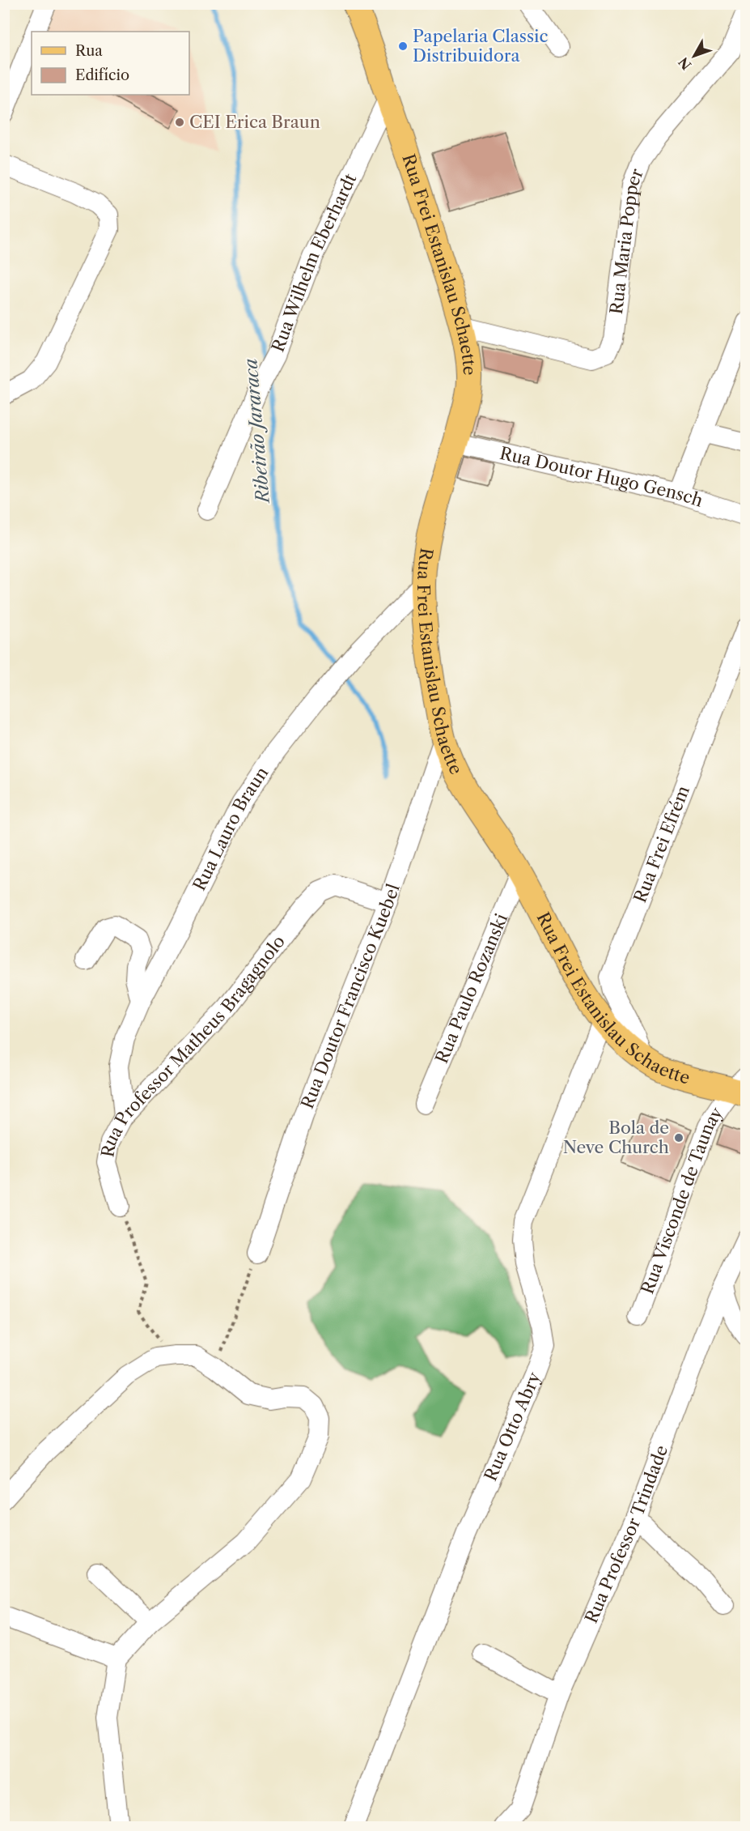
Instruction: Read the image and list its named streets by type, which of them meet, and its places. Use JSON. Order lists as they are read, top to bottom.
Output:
{
  "streets": {
    "main road": ["Rua Frei Estanislau Schaette"],
    "street": [
      "Rua Maria Popper",
      "Rua Wilhelm Eberhardt",
      "Rua Doutor Hugo Gensch",
      "Rua Lauro Braun",
      "Rua Frei Efrém",
      "Rua Paulo Rozanski",
      "Rua Doutor Francisco Kuebel",
      "Rua Professor Matheus Bragagnolo",
      "Rua Visconde de Taunay",
      "Rua Otto Abry",
      "Rua Professor Trindade"
    ]
  },
  "crossings": [
    ["Rua Maria Popper", "Rua Frei Estanislau Schaette"],
    ["Rua Wilhelm Eberhardt", "Rua Frei Estanislau Schaette"],
    ["Rua Frei Estanislau Schaette", "Rua Doutor Hugo Gensch"],
    ["Rua Frei Estanislau Schaette", "Rua Lauro Braun"],
    ["Rua Frei Estanislau Schaette", "Rua Frei Efrém"],
    ["Rua Frei Estanislau Schaette", "Rua Paulo Rozanski"],
    ["Rua Frei Estanislau Schaette", "Rua Doutor Francisco Kuebel"],
    ["Rua Frei Estanislau Schaette", "Rua Visconde de Taunay"],
    ["Rua Frei Estanislau Schaette", "Rua Otto Abry"],
    ["Rua Lauro Braun", "Rua Professor Matheus Bragagnolo"],
    ["Rua Doutor Francisco Kuebel", "Rua Professor Matheus Bragagnolo"]
  ],
  "water": ["Ribeirão Jararaca"],
  "places": ["Papelaria Classic Distribuidora", "CEI Erica Braun", "Bola de Neve Church"],
  "legend": ["Rua", "Edifício"],
  "north": "bottom left"
}
